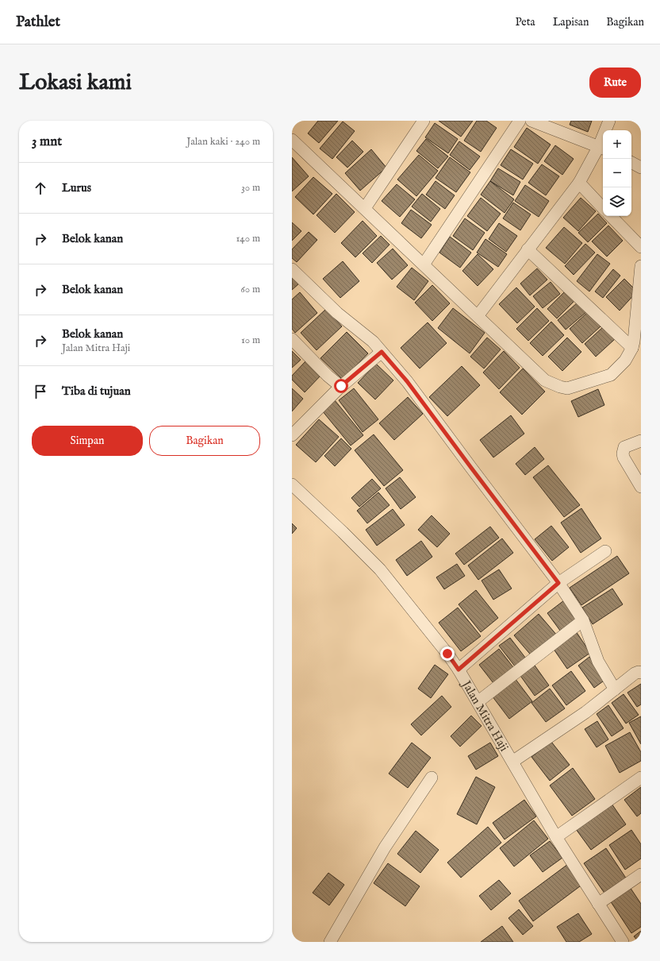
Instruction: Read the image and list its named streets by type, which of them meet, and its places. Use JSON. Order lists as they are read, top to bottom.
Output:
{
  "streets": {
    "street": ["Jalan Mitra Haji"]
  },
  "page": {
    "header": "Pathlet",
    "nav": ["Peta", "Lapisan", "Bagikan"],
    "buttons": [
      "Rute",
      ["Simpan", "Bagikan"]
    ],
    "title": "Lokasi kami",
    "heading": ["3 mnt", "Jalan kaki · 240 m"],
    "map_buttons": ["+", "−"],
    "list": [
      ["Lurus", "30 m"],
      ["Belok kanan", "140 m"],
      ["Belok kanan", "60 m"],
      ["Belok kanan", "Jalan Mitra Haji", "10 m"],
      "Tiba di tujuan"
    ]
  }
}
